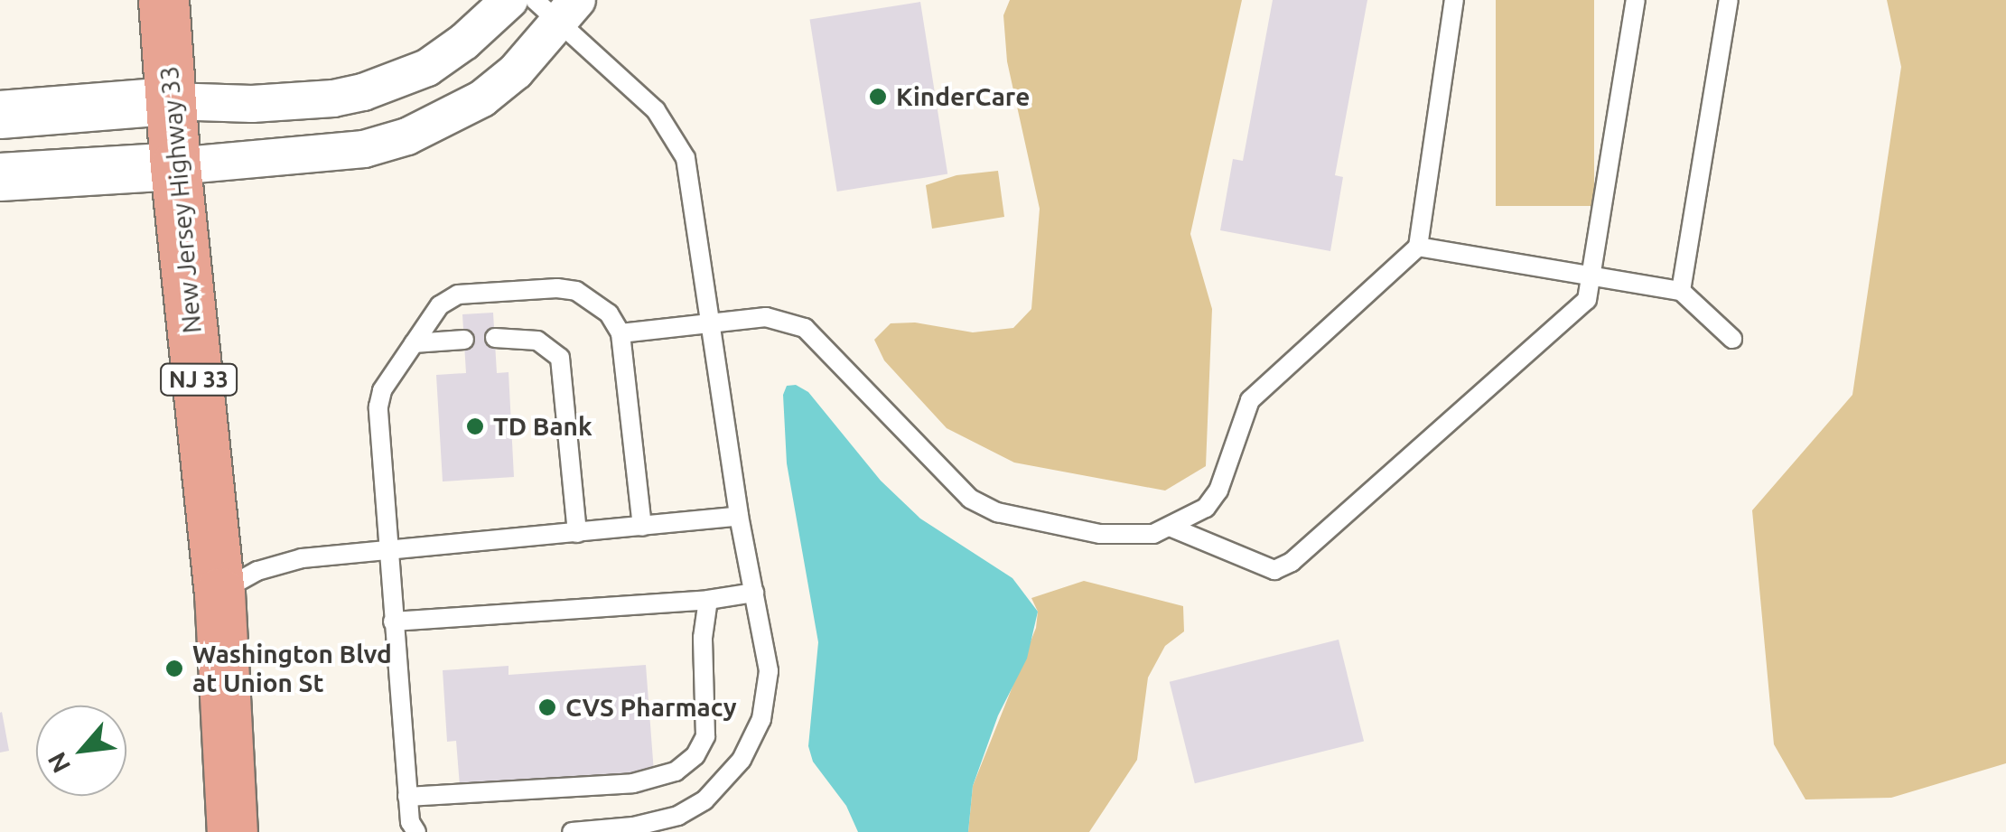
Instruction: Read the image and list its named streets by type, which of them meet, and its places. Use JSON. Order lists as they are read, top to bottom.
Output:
{
  "streets": {
    "main road": ["New Jersey Highway 33", "NJ 33"]
  },
  "places": [
    "KinderCare",
    "TD Bank",
    "Washington Blvd at Union St",
    "CVS Pharmacy"
  ],
  "north": "bottom left"
}
